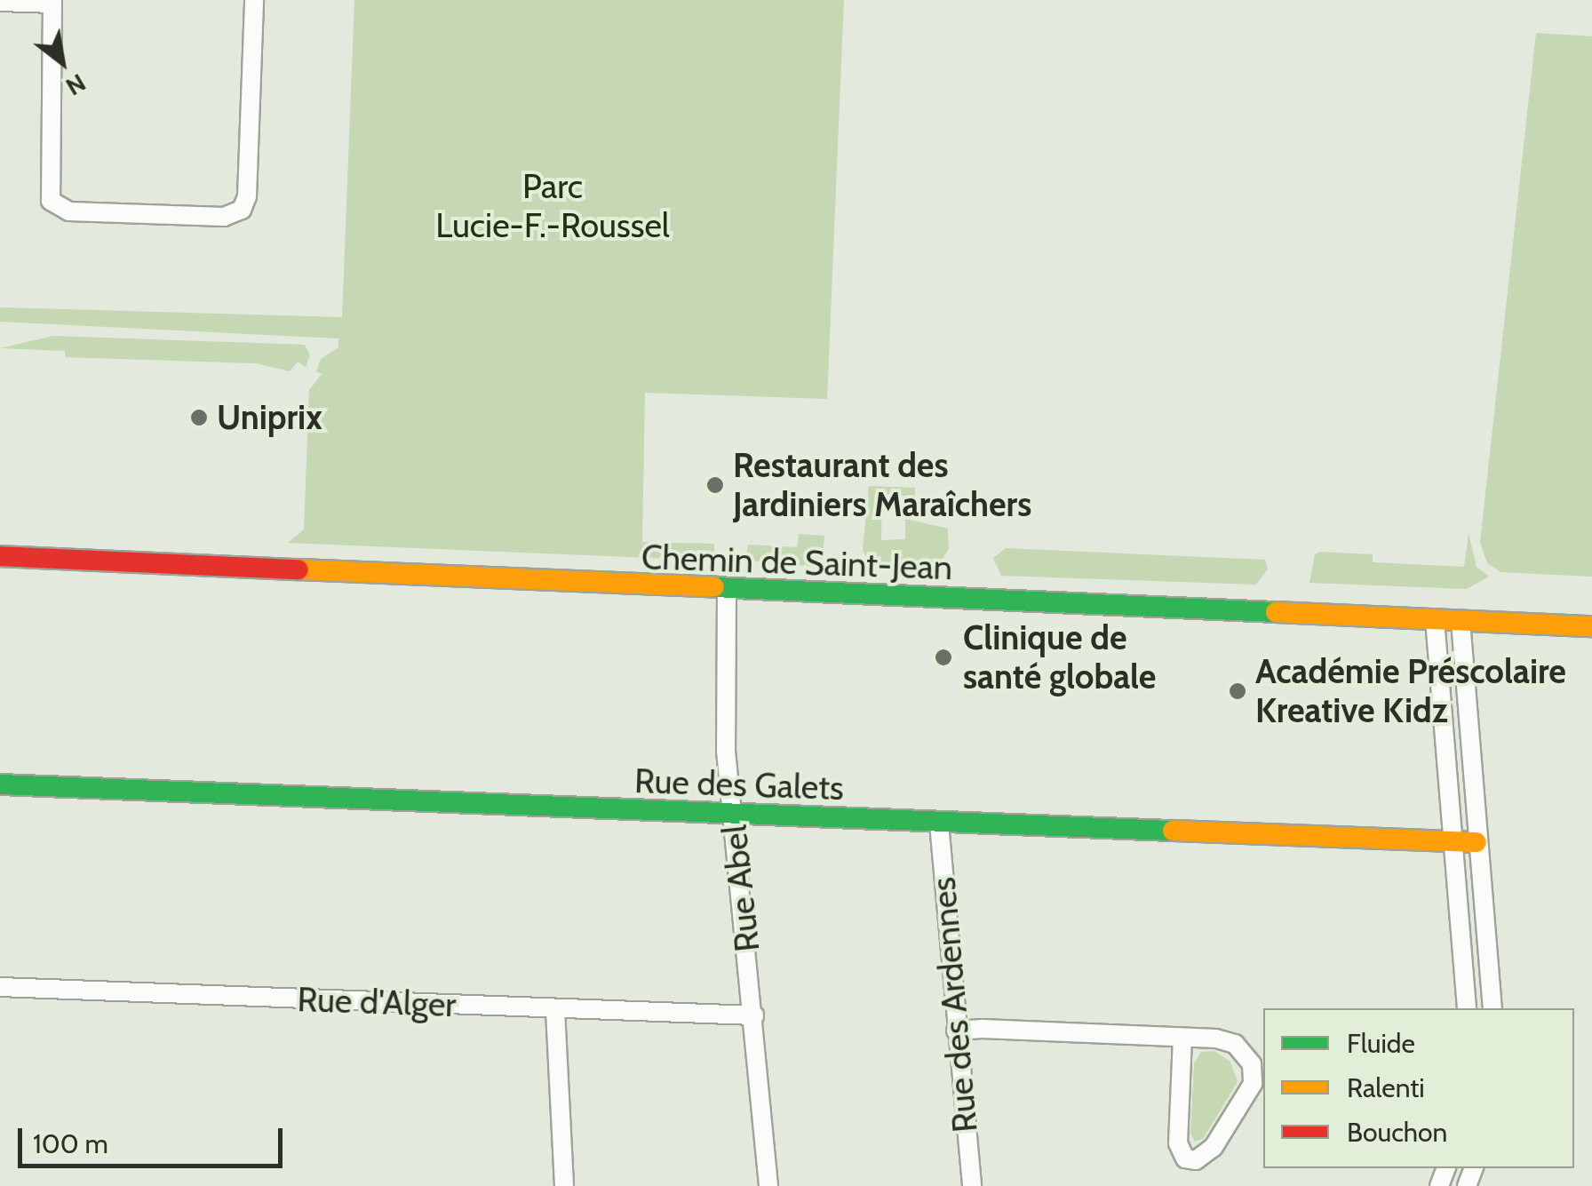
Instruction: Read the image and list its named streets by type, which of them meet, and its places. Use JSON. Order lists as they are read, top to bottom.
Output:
{
  "streets": {
    "main road": ["Chemin de Saint-Jean", "Rue des Galets"],
    "street": ["Rue Abel", "Rue d'Alger", "Rue des Ardennes"]
  },
  "crossings": [
    ["Chemin de Saint-Jean", "Rue Abel"],
    ["Rue des Galets", "Rue Abel"],
    ["Rue des Galets", "Rue des Ardennes"],
    ["Rue Abel", "Rue d'Alger"]
  ],
  "parks": ["Parc Lucie-F.-Roussel"],
  "places": [
    "Uniprix",
    "Restaurant des Jardiniers Maraîchers",
    "Clinique de santé globale",
    "Académie Préscolaire Kreative Kidz"
  ],
  "legend": ["Fluide", "Ralenti", "Bouchon"],
  "scale_bar": "100 m",
  "north": "bottom right"
}
